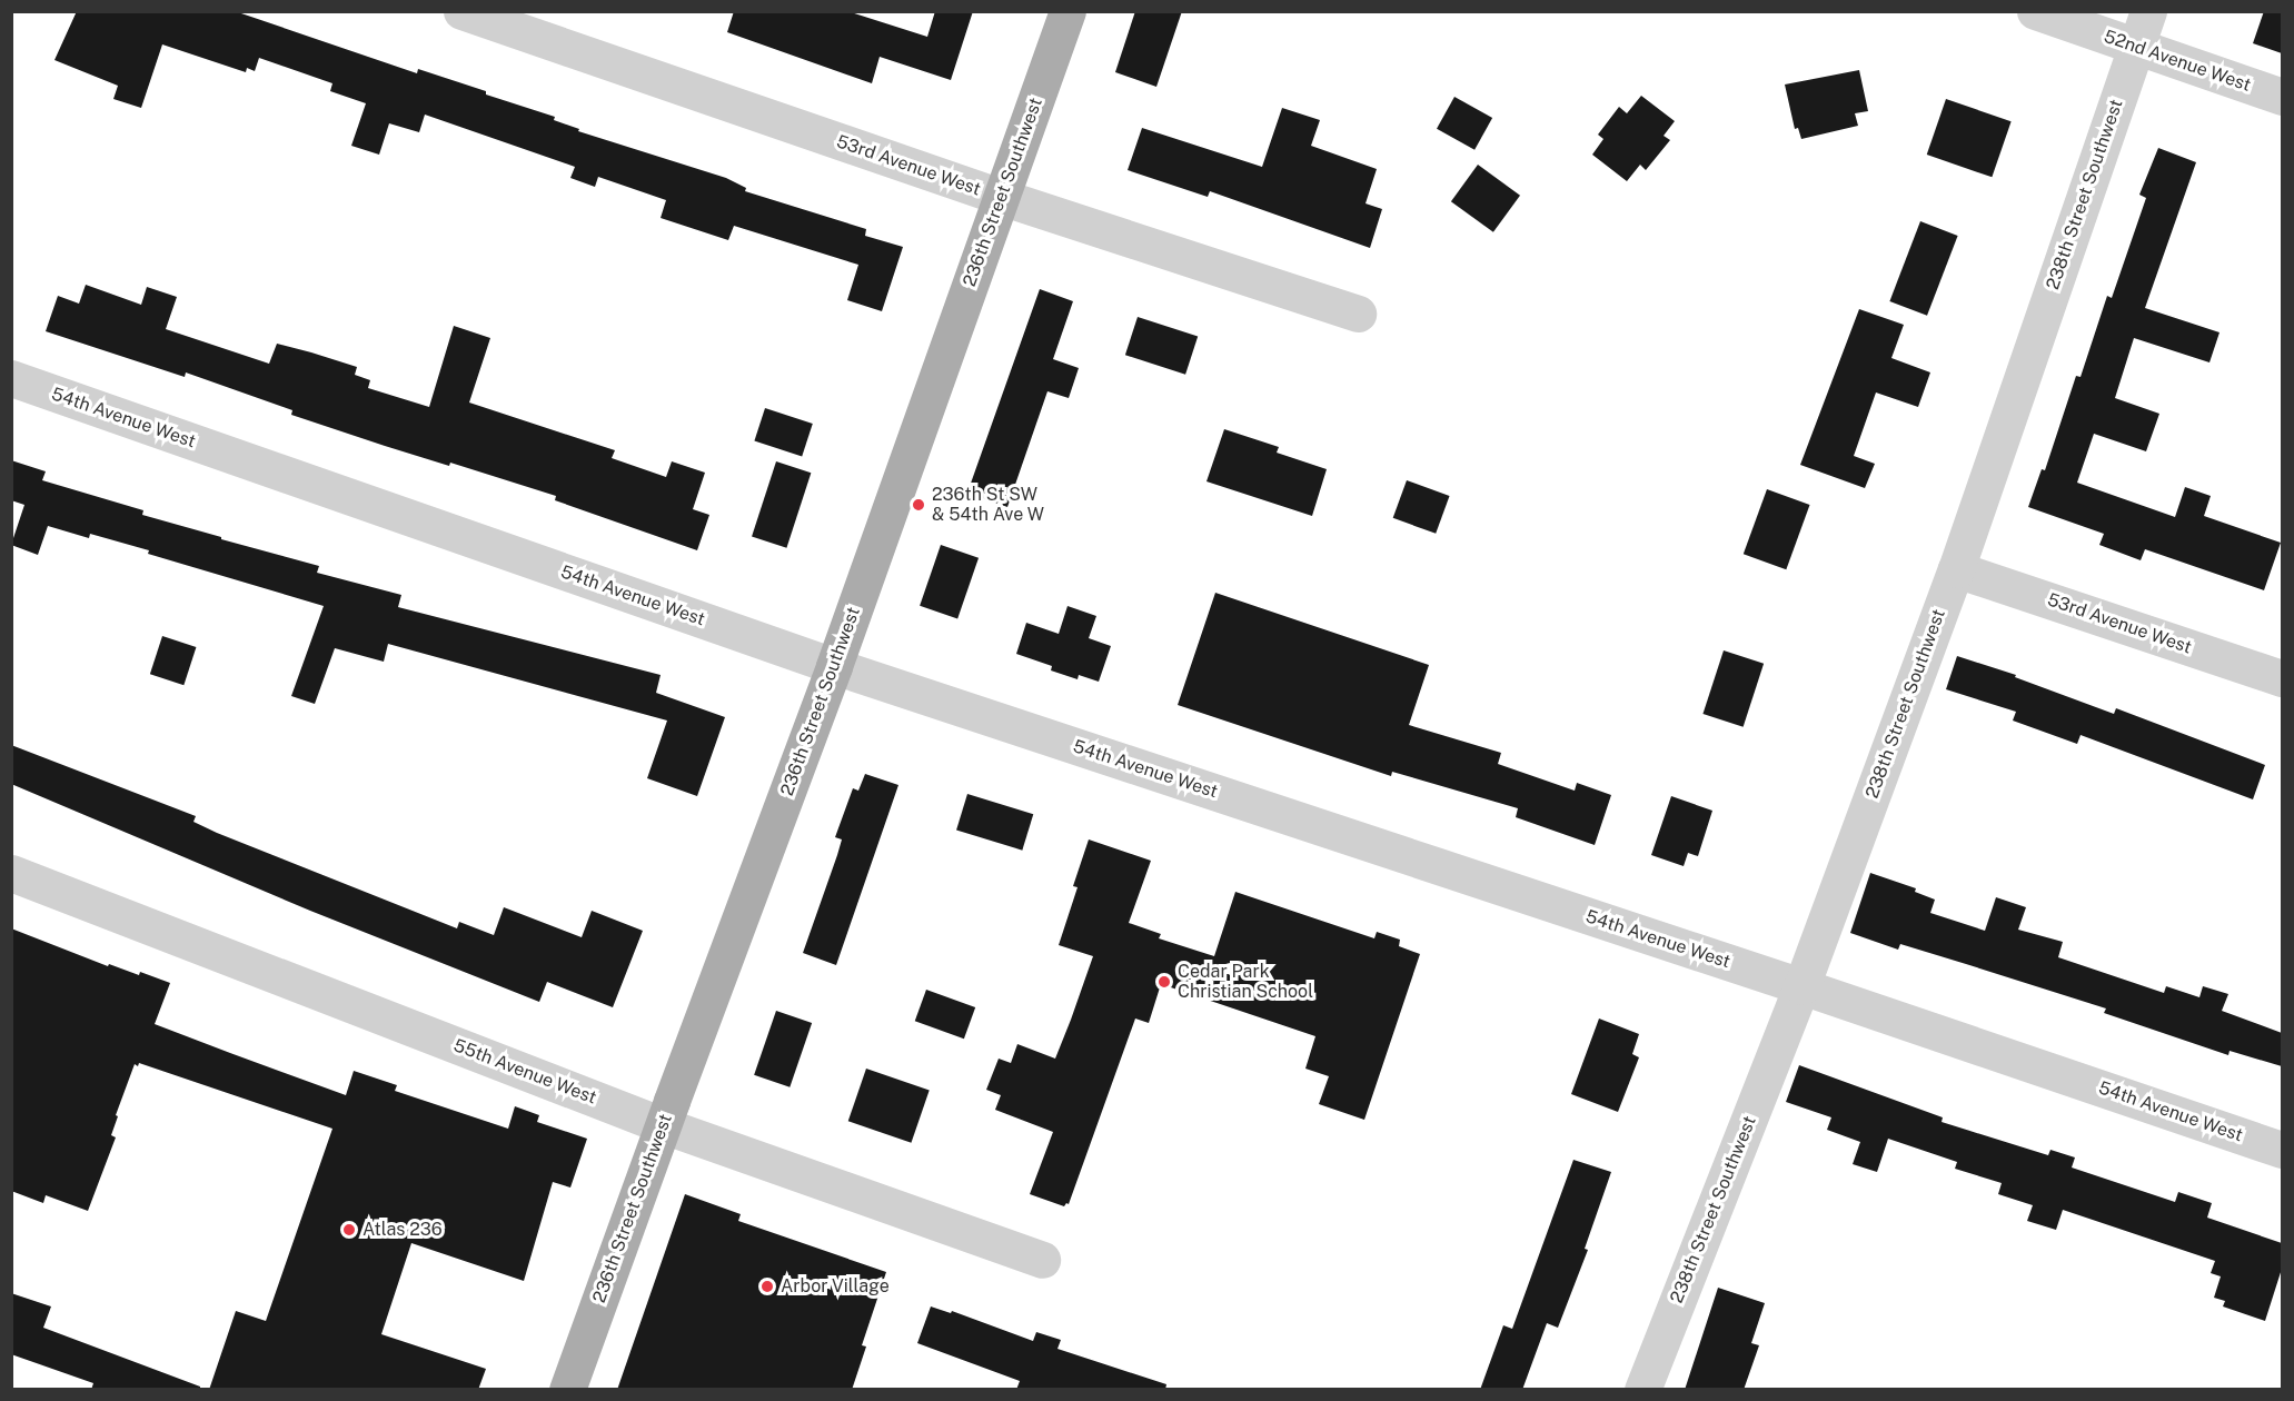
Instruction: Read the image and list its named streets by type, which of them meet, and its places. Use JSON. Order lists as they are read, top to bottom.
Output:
{
  "streets": {
    "main road": ["236th Street Southwest"],
    "street": [
      "52nd Avenue West",
      "53rd Avenue West",
      "238th Street Southwest",
      "54th Avenue West",
      "55th Avenue West"
    ]
  },
  "crossings": [
    ["52nd Avenue West", "238th Street Southwest"],
    ["53rd Avenue West", "236th Street Southwest"],
    ["53rd Avenue West", "238th Street Southwest"],
    ["236th Street Southwest", "54th Avenue West"],
    ["236th Street Southwest", "55th Avenue West"],
    ["238th Street Southwest", "54th Avenue West"]
  ],
  "places": [
    "236th St SW & 54th Ave W",
    "Cedar Park Christian School",
    "Atlas 236",
    "Arbor Village"
  ]
}
